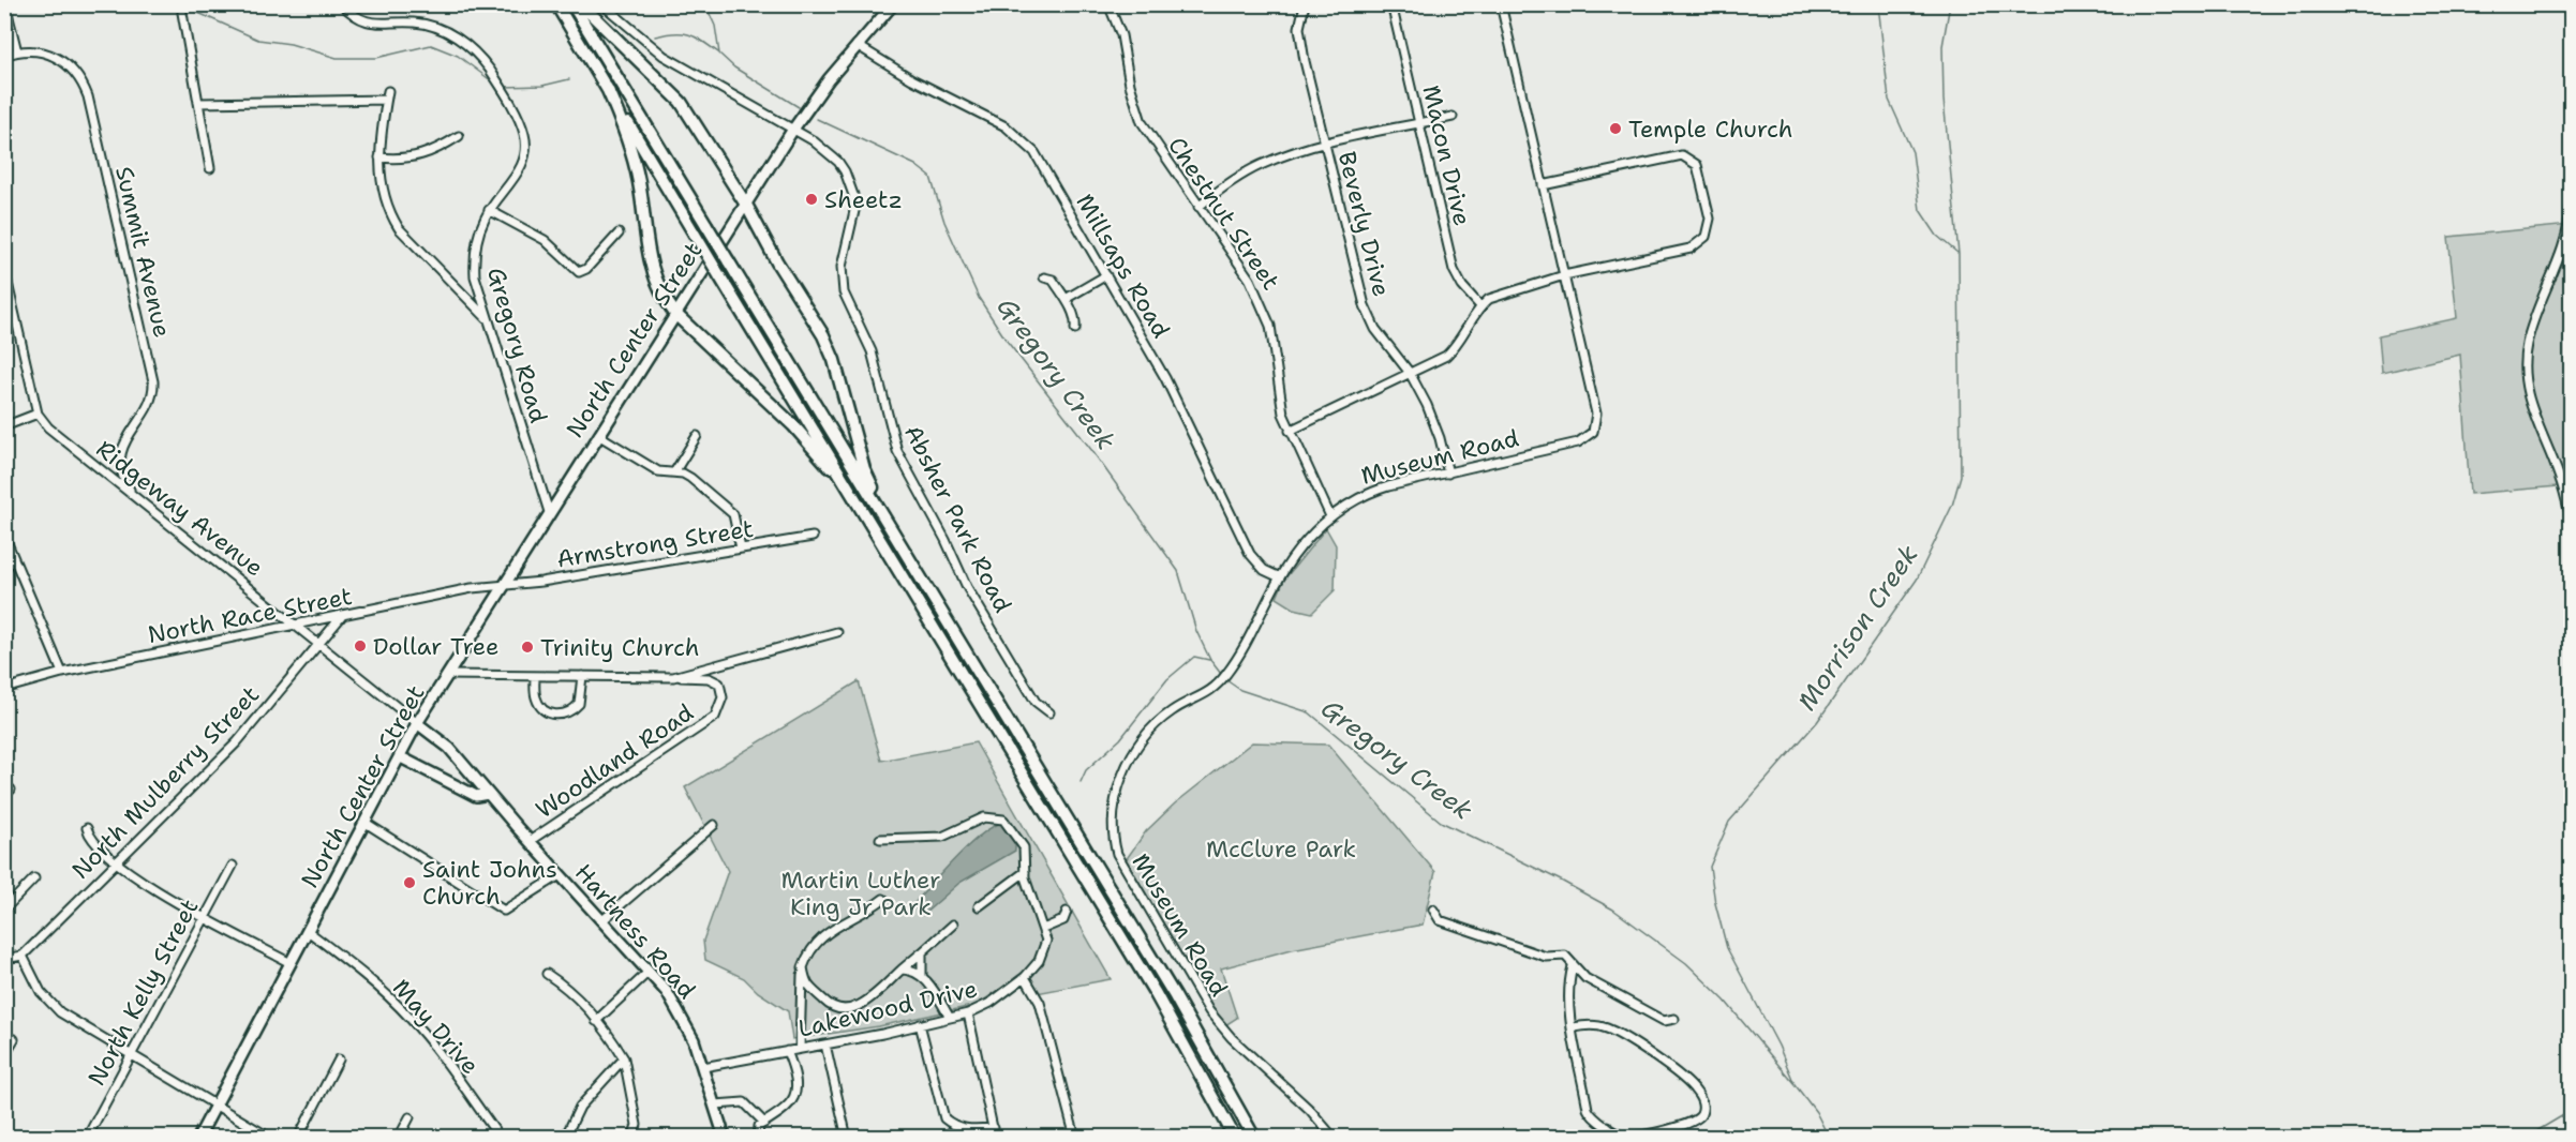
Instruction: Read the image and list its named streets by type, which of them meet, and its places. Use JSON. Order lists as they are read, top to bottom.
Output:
{
  "streets": {
    "main road": ["North Center Street", "Hartness Road"],
    "street": [
      "Macon Drive",
      "Chestnut Street",
      "Beverly Drive",
      "Summit Avenue",
      "Millsaps Road",
      "Gregory Road",
      "Museum Road",
      "Ridgeway Avenue",
      "Absher Park Road",
      "Armstrong Street",
      "North Race Street",
      "Woodland Road",
      "North Mulberry Street",
      "North Kelly Street",
      "Lakewood Drive",
      "May Drive"
    ]
  },
  "crossings": [
    ["Chestnut Street", "Museum Road"],
    ["Beverly Drive", "Museum Road"],
    ["Summit Avenue", "Ridgeway Avenue"],
    ["Millsaps Road", "North Center Street"],
    ["Millsaps Road", "Museum Road"],
    ["North Center Street", "Gregory Road"],
    ["North Center Street", "Ridgeway Avenue"],
    ["North Center Street", "Absher Park Road"],
    ["North Center Street", "Armstrong Street"],
    ["North Center Street", "North Race Street"],
    ["North Center Street", "Hartness Road"],
    ["North Center Street", "May Drive"],
    ["Ridgeway Avenue", "North Race Street"],
    ["Ridgeway Avenue", "North Mulberry Street"],
    ["Ridgeway Avenue", "Hartness Road"],
    ["Armstrong Street", "North Race Street"],
    ["North Race Street", "North Mulberry Street"],
    ["Woodland Road", "Hartness Road"],
    ["Hartness Road", "Lakewood Drive"]
  ],
  "water": ["Gregory Creek", "Morrison Creek"],
  "parks": ["McClure Park", "Martin Luther King Jr Park"],
  "places": [
    "Temple Church",
    "Sheetz",
    "Dollar Tree",
    "Trinity Church",
    "Saint Johns Church"
  ]
}
